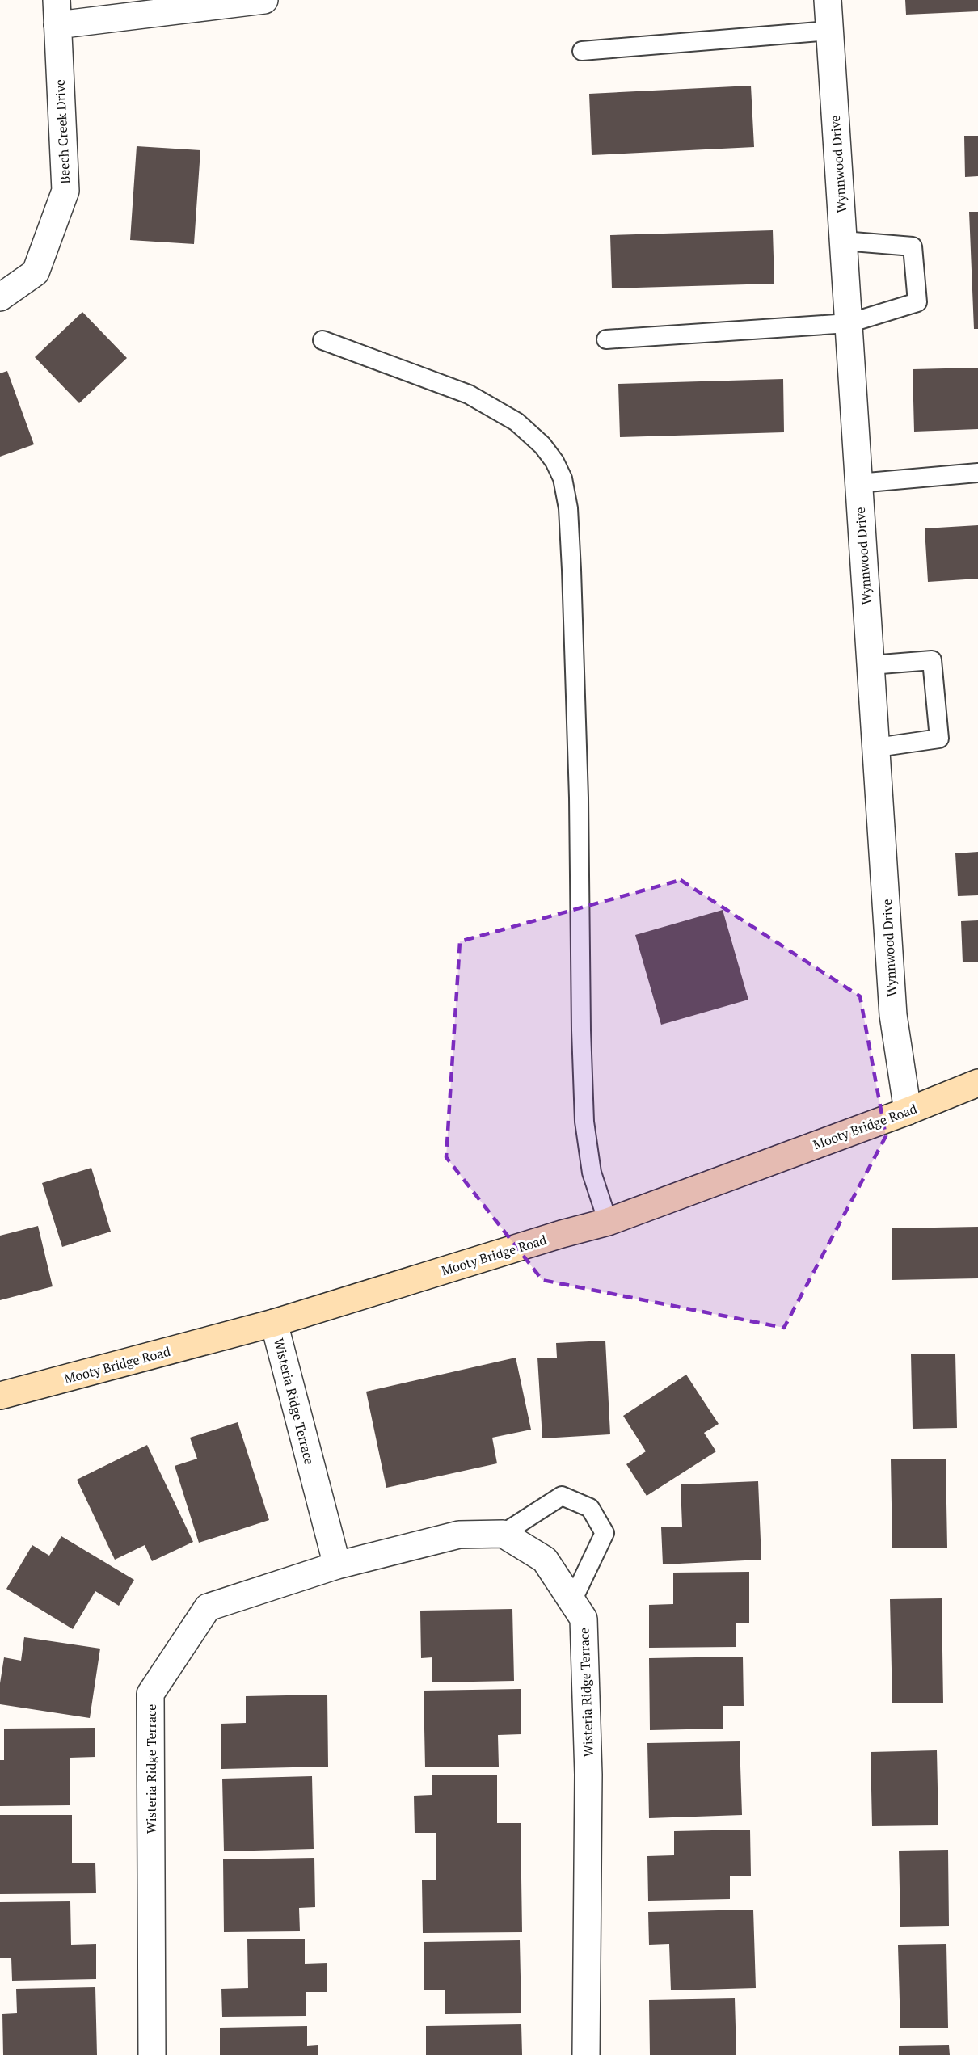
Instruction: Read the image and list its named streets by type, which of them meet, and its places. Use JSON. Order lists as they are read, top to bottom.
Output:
{
  "streets": {
    "main road": ["Mooty Bridge Road"],
    "street": ["Beech Creek Drive", "Wynnwood Drive", "Wisteria Ridge Terrace"]
  },
  "crossings": [
    ["Wynnwood Drive", "Mooty Bridge Road"],
    ["Mooty Bridge Road", "Wisteria Ridge Terrace"]
  ]
}
